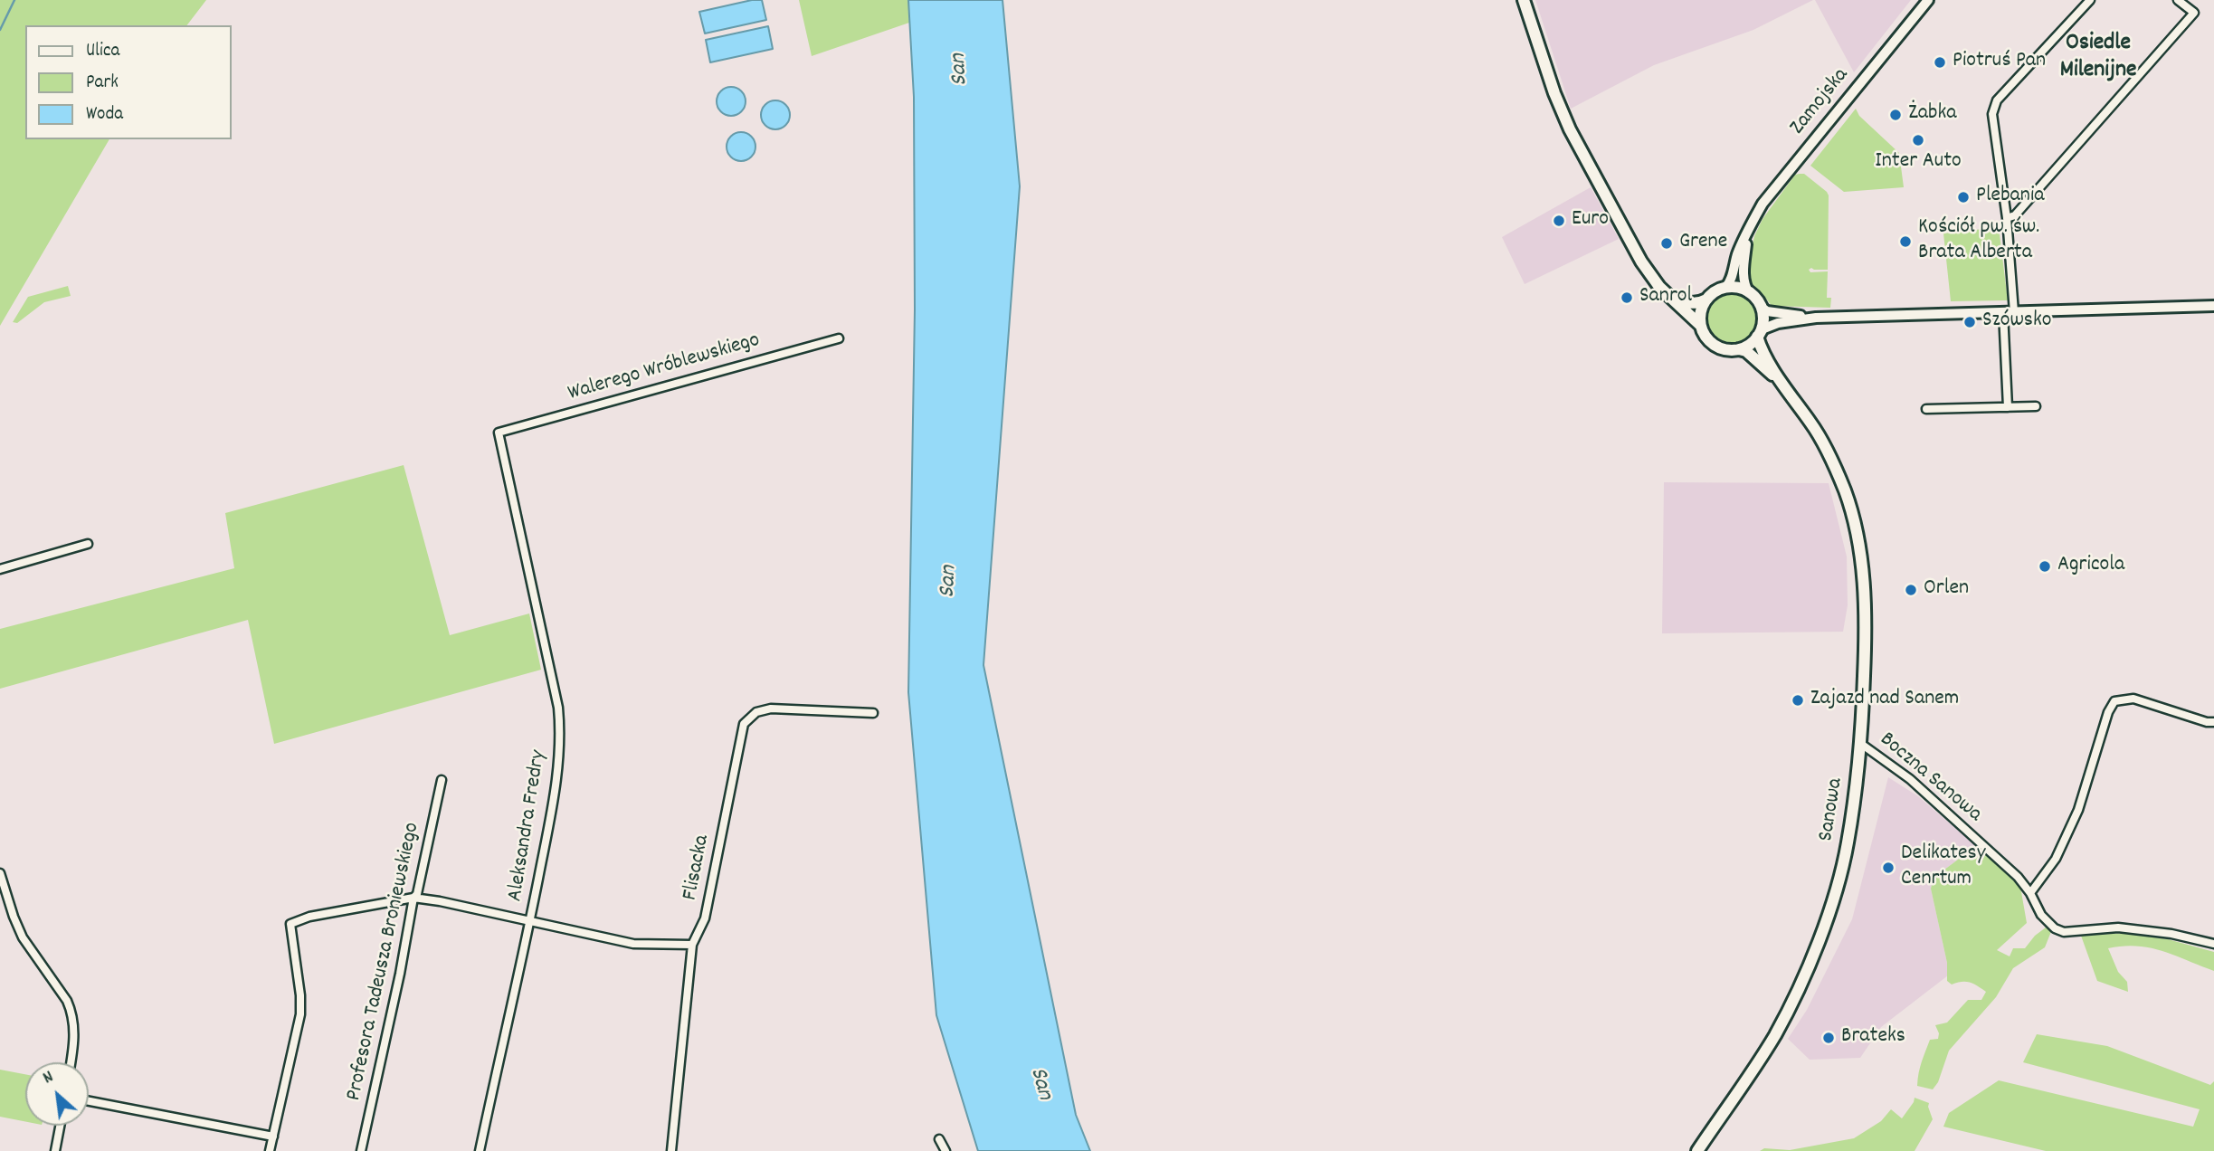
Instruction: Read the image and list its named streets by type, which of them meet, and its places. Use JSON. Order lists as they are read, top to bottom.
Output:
{
  "streets": {
    "main road": ["Sanowa"],
    "street": [
      "Zamojska",
      "Walerego Wróblewskiego",
      "Boczna Sanowa",
      "Aleksandra Fredry",
      "Flisacka",
      "Profesora Tadeusza Broniewskiego"
    ]
  },
  "crossings": [
    ["Walerego Wróblewskiego", "Aleksandra Fredry"],
    ["Boczna Sanowa", "Sanowa"]
  ],
  "districts": ["Osiedle Milenijne"],
  "water": ["San"],
  "places": [
    "Piotruś Pan",
    "Żabka",
    "Inter Auto",
    "Plebania",
    "Euro",
    "Kościół pw. św. Brata Alberta",
    "Grene",
    "Sanrol",
    "Szówsko",
    "Agricola",
    "Orlen",
    "Zajazd nad Sanem",
    "Delikatesy Cenrtum",
    "Brateks"
  ],
  "legend": ["Ulica", "Park", "Woda"],
  "north": "top left"
}
